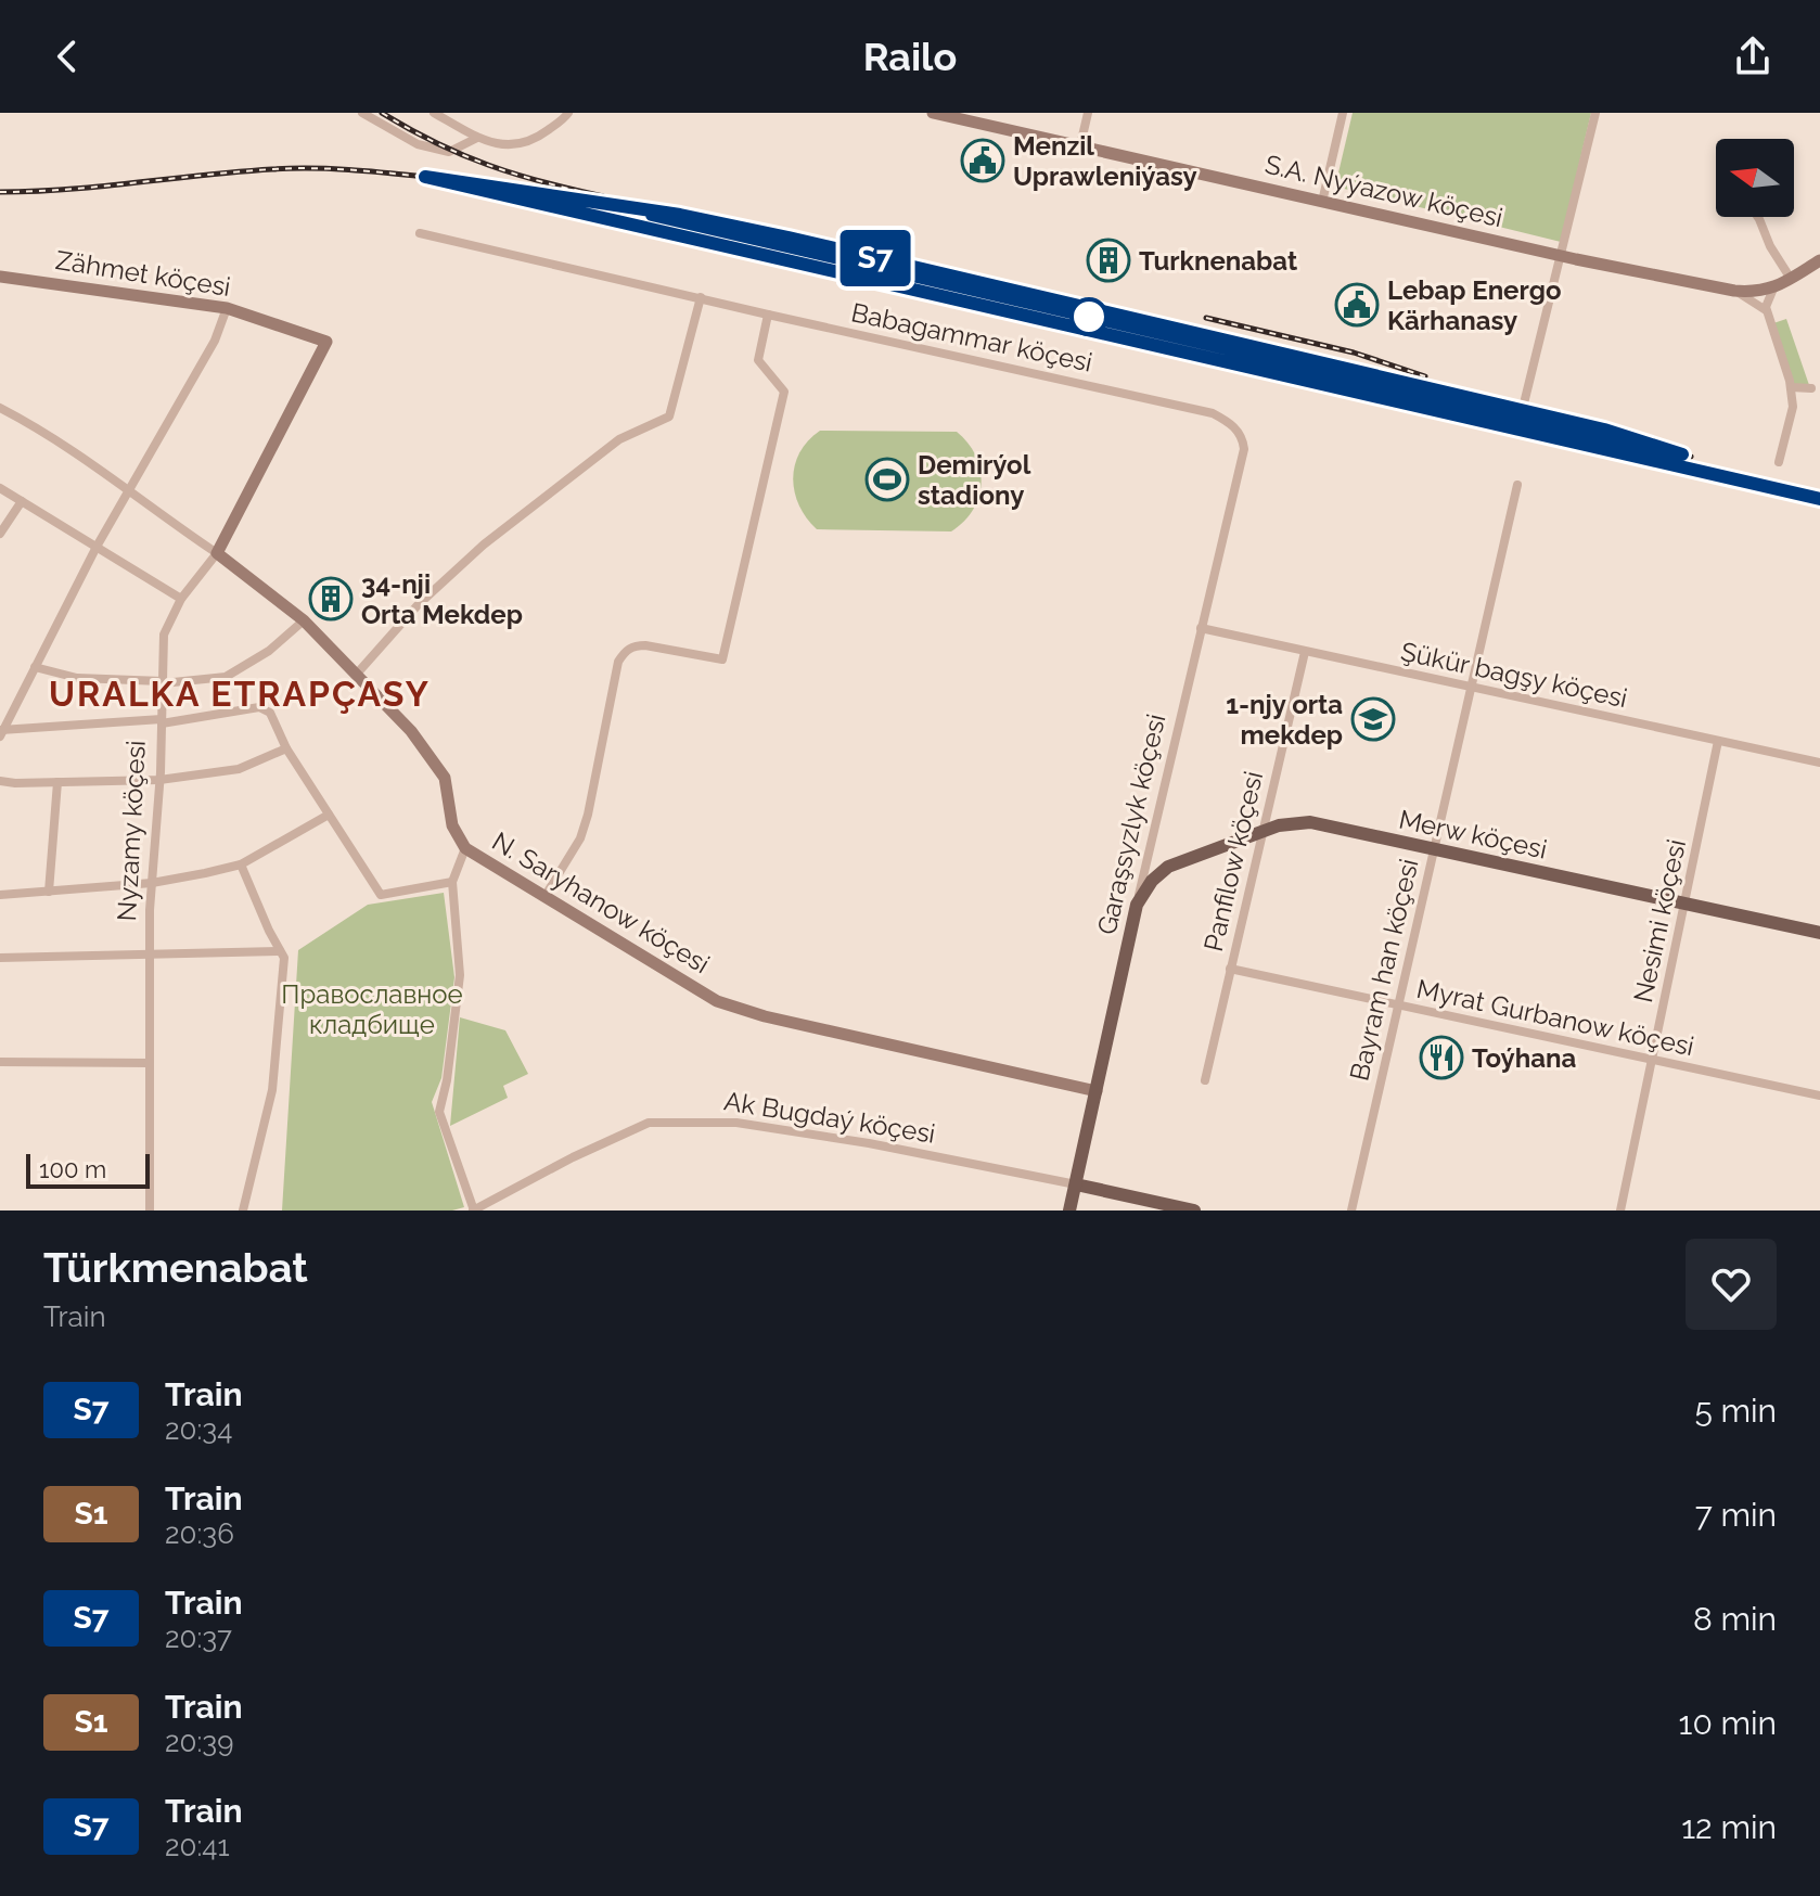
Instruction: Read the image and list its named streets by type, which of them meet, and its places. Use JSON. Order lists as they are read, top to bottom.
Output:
{
  "streets": {
    "main road": [
      "S.A. Nyýazow köçesi",
      "Zähmet köçesi",
      "Garaşsyzlyk köçesi",
      "Nyzamy köçesi",
      "Merw köçesi",
      "N. Saryhanow köçesi",
      "Ak Bugdaý köçesi"
    ],
    "street": [
      "Babagammar köçesi",
      "Şükür bagşy köçesi",
      "Panfilow köçesi",
      "Nesimi köçesi",
      "Bayram han köçesi",
      "Myrat Gurbanow köçesi"
    ]
  },
  "crossings": [
    ["Zähmet köçesi", "Nyzamy köçesi"],
    ["Babagammar köçesi", "Garaşsyzlyk köçesi"],
    ["Şükür bagşy köçesi", "Garaşsyzlyk köçesi"],
    ["Şükür bagşy köçesi", "Panfilow köçesi"],
    ["Şükür bagşy köçesi", "Nesimi köçesi"],
    ["Şükür bagşy köçesi", "Bayram han köçesi"],
    ["Garaşsyzlyk köçesi", "Merw köçesi"],
    ["Garaşsyzlyk köçesi", "N. Saryhanow köçesi"],
    ["Garaşsyzlyk köçesi", "Ak Bugdaý köçesi"],
    ["Nyzamy köçesi", "N. Saryhanow köçesi"],
    ["Merw köçesi", "Panfilow köçesi"],
    ["Merw köçesi", "Nesimi köçesi"],
    ["Merw köçesi", "Bayram han köçesi"],
    ["Panfilow köçesi", "Myrat Gurbanow köçesi"],
    ["Nesimi köçesi", "Myrat Gurbanow köçesi"],
    ["Bayram han köçesi", "Myrat Gurbanow köçesi"]
  ],
  "districts": ["URALKA ETRAPÇASY"],
  "parks": ["Православное кладбище"],
  "places": {
    "public building": ["Menzil Uprawleniýasy", "Lebap Energo Kärhanasy"],
    "building": ["Turknenabat", "34-nji Orta Mekdep"],
    "sports": ["Demirýol stadiony"],
    "school or university": ["1-njy orta mekdep"],
    "restaurant": ["Toýhana"]
  },
  "scale_bar": "100 m",
  "north": "left",
  "page": {
    "header": "Railo",
    "on_map": "S7",
    "scale": "100 m",
    "heading": ["Türkmenabat", "Train"],
    "list": [
      {
        "mark": "S7",
        "name": "Train",
        "note": "20:34",
        "value": "5 min"
      },
      {
        "mark": "S1",
        "name": "Train",
        "note": "20:36",
        "value": "7 min"
      },
      {
        "mark": "S7",
        "name": "Train",
        "note": "20:37",
        "value": "8 min"
      },
      {
        "mark": "S1",
        "name": "Train",
        "note": "20:39",
        "value": "10 min"
      },
      {
        "mark": "S7",
        "name": "Train",
        "note": "20:41",
        "value": "12 min"
      }
    ]
  }
}
